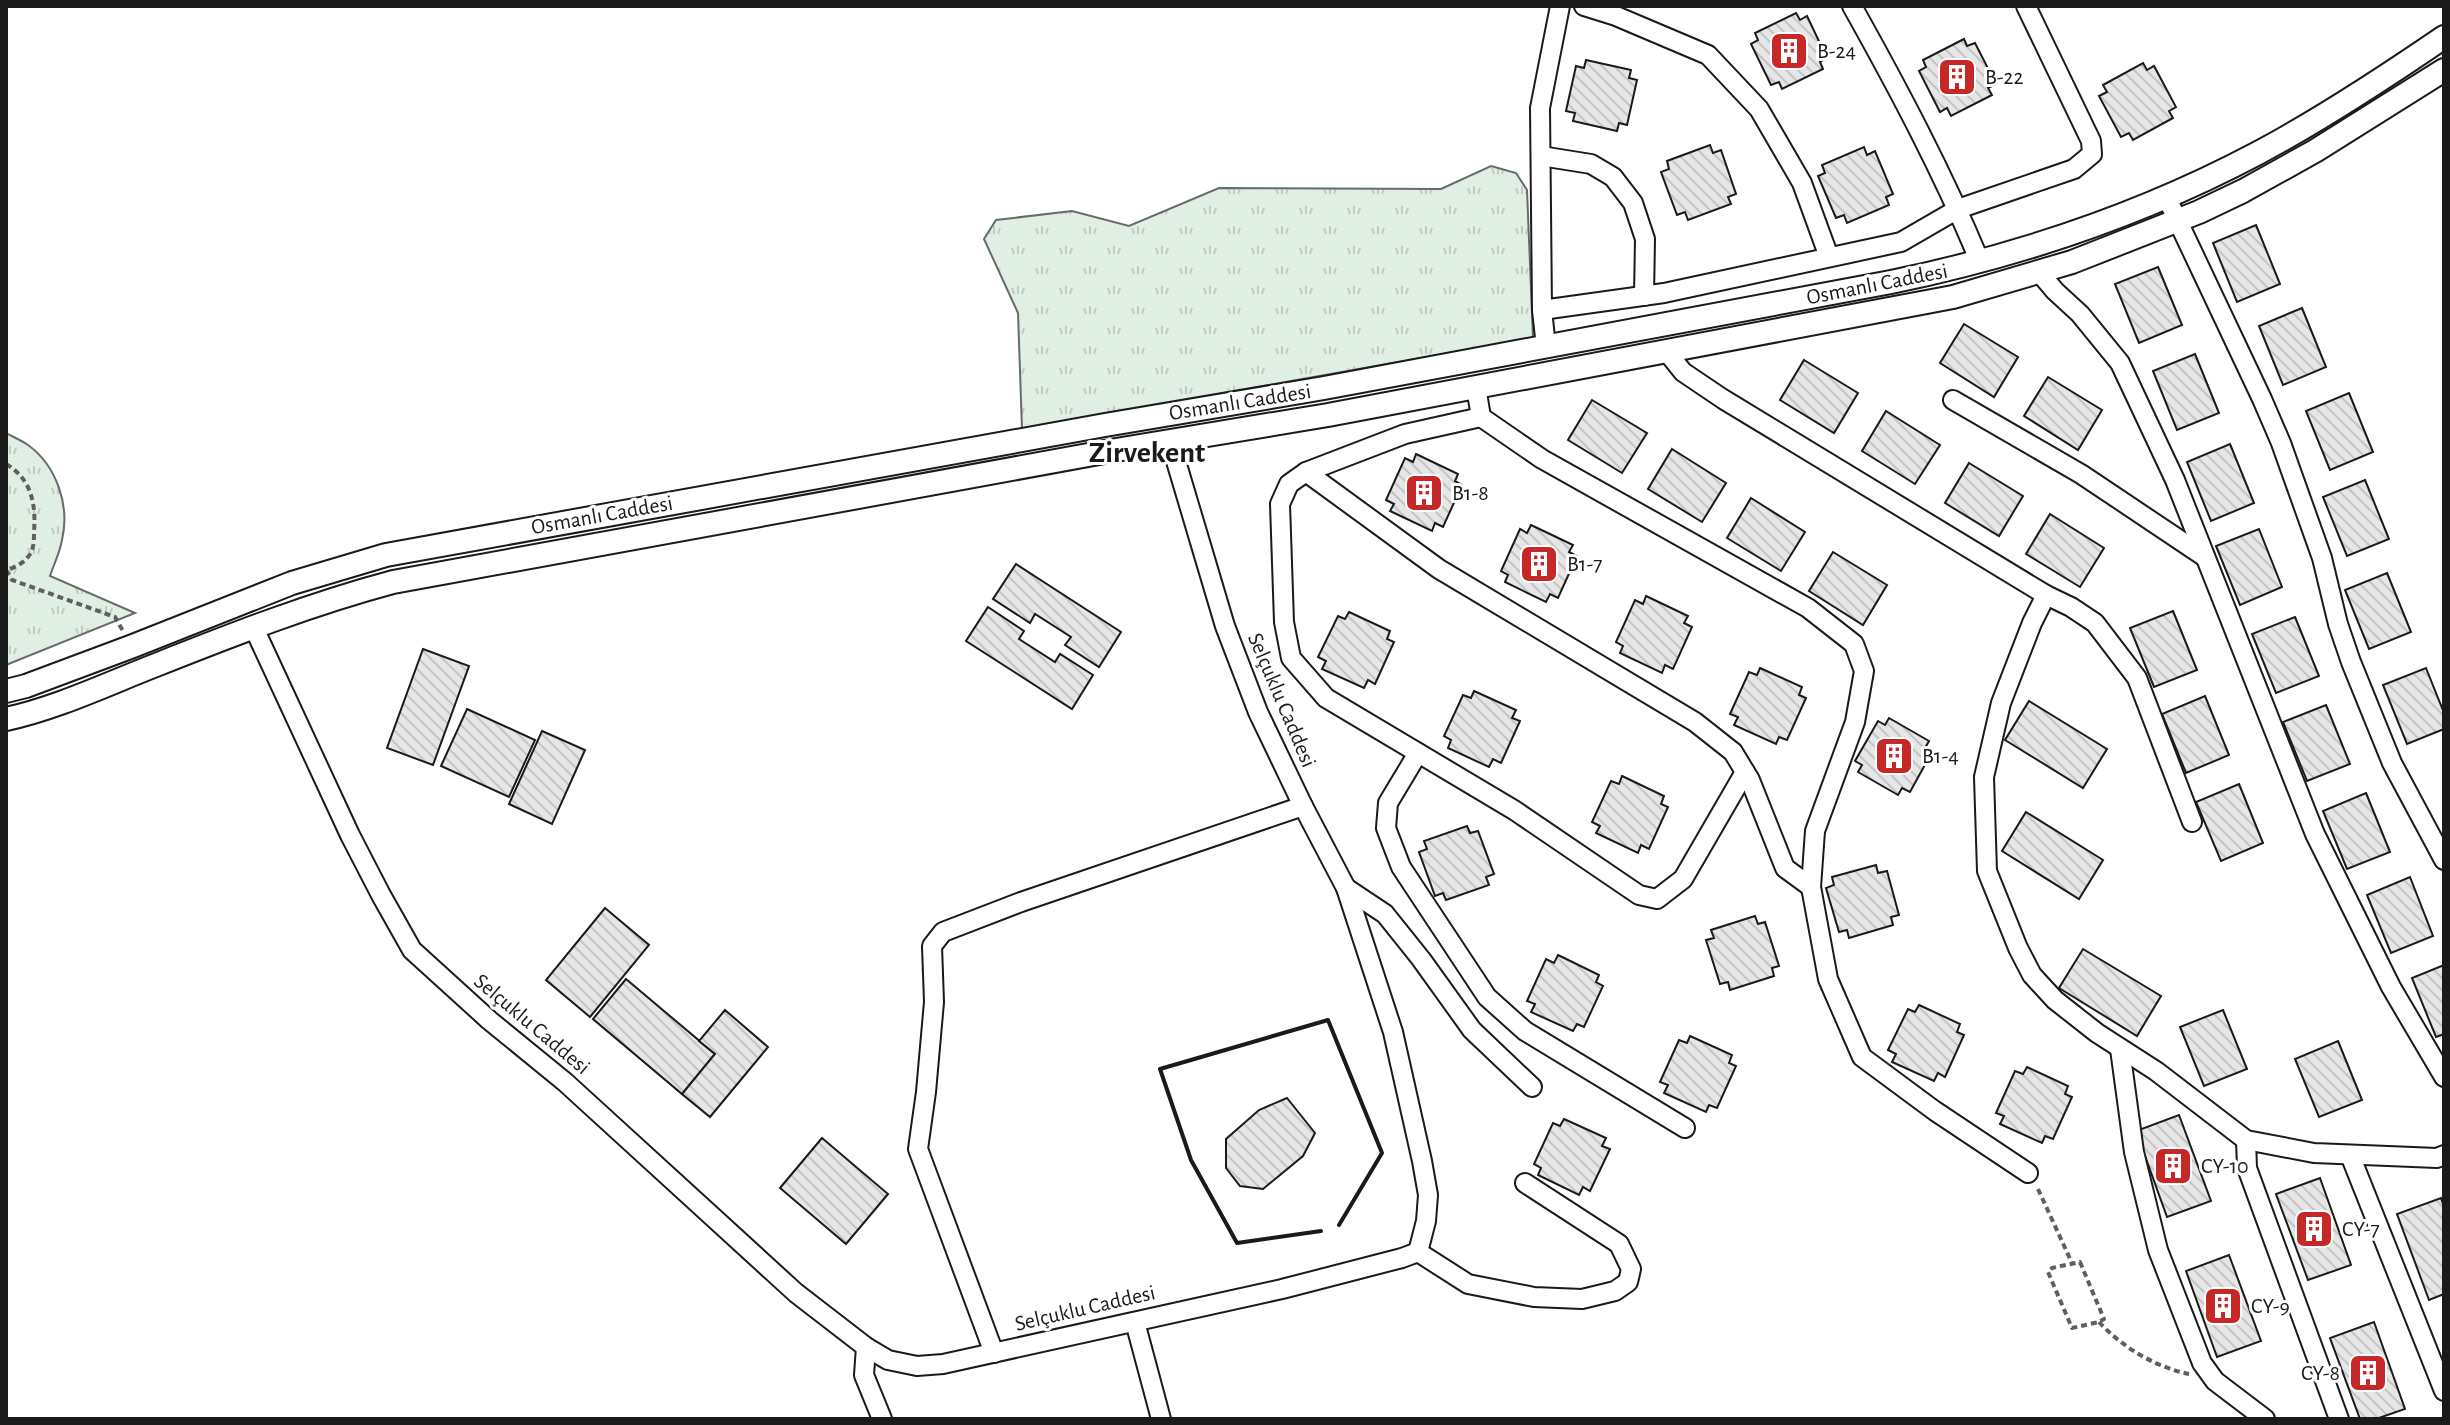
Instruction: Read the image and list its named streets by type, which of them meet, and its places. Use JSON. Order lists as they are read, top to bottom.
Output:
{
  "streets": {
    "street": ["Osmanlı Caddesi", "Selçuklu Caddesi"]
  },
  "crossings": [
    ["Osmanlı Caddesi", "Selçuklu Caddesi"]
  ],
  "districts": ["Zirvekent"],
  "places": {
    "building": [
      "B-24",
      "B-22",
      "B1-8",
      "B1-7",
      "B1-4",
      "CY-10",
      "CY-7",
      "CY-9",
      "CY-8"
    ]
  }
}
